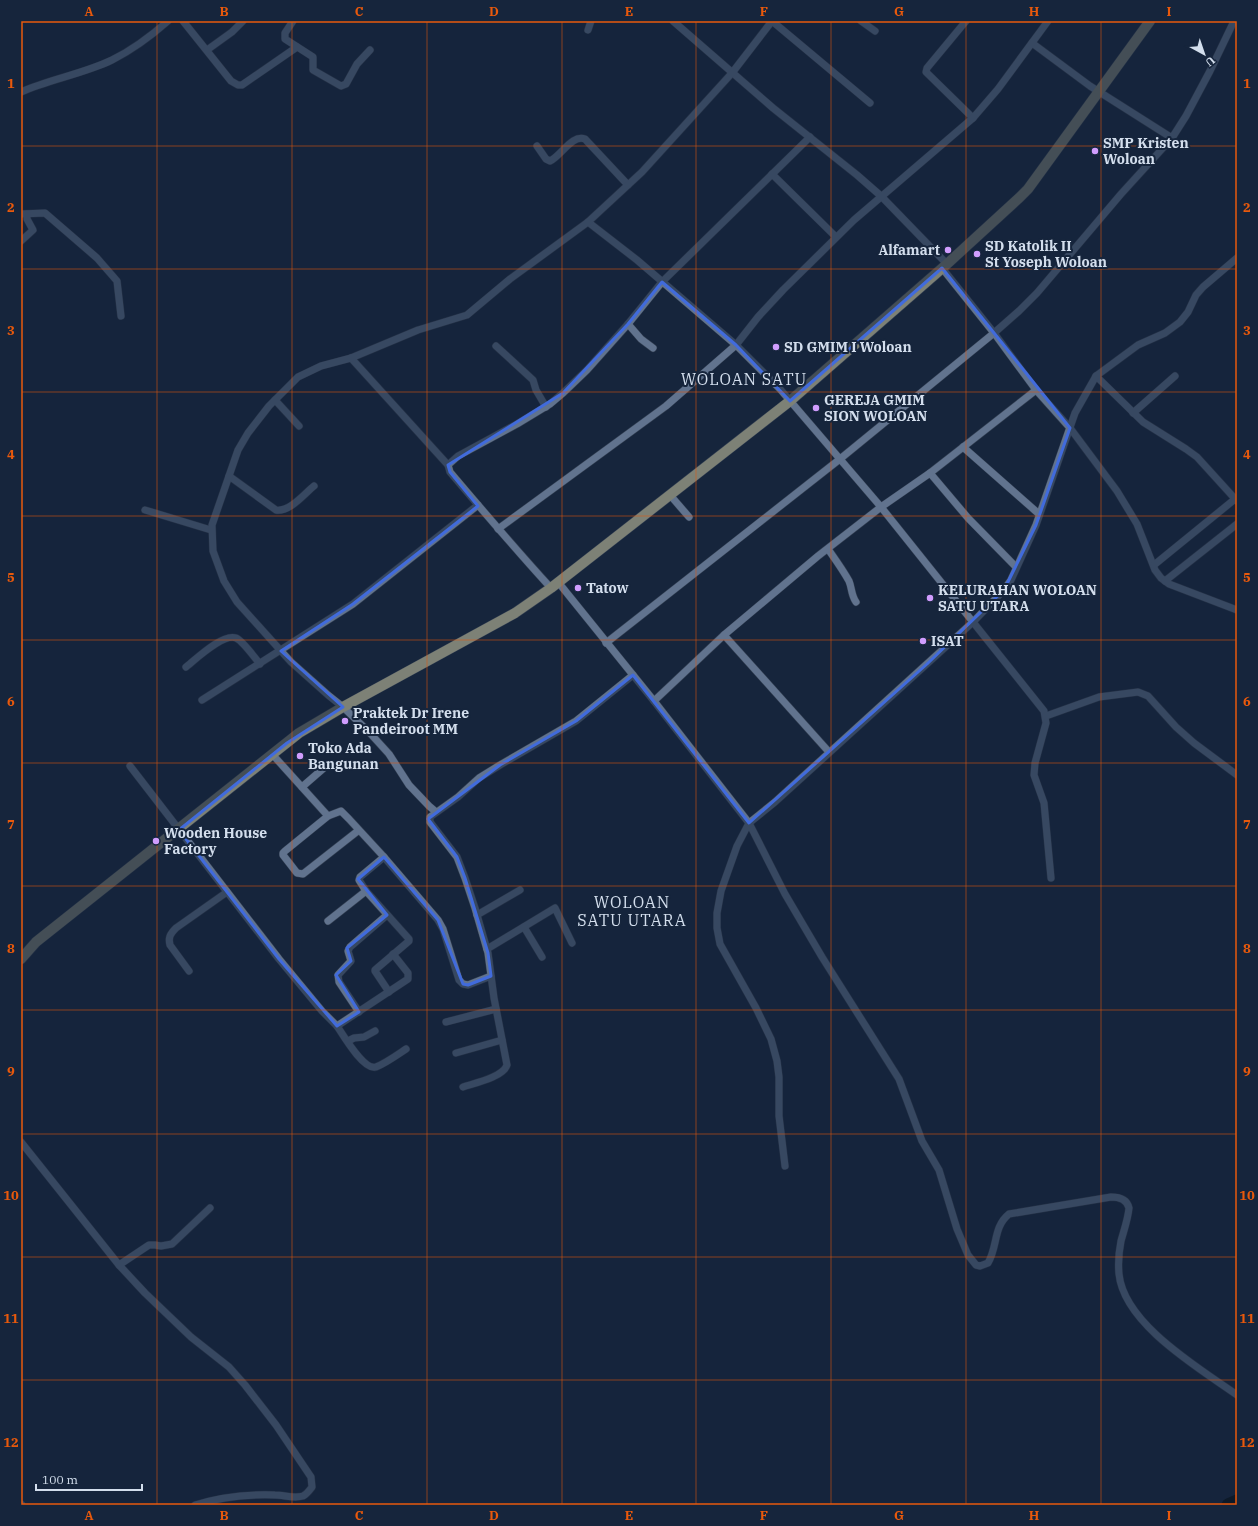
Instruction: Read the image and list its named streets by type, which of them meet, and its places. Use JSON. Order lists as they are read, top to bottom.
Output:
{
  "districts": ["WOLOAN SATU", "WOLOAN SATU UTARA"],
  "places": [
    "SMP Kristen Woloan",
    "Alfamart",
    "SD Katolik II St Yoseph Woloan",
    "SD GMIM I Woloan",
    "GEREJA GMIM SION WOLOAN",
    "Tatow",
    "KELURAHAN WOLOAN SATU UTARA",
    "ISAT",
    "Praktek Dr Irene Pandeiroot MM",
    "Toko Ada Bangunan",
    "Wooden House Factory"
  ],
  "scale_bar": "100 m",
  "north": "bottom right",
  "grid": {
    "columns": [
      "A",
      "B",
      "C",
      "D",
      "E",
      "F",
      "G",
      "H",
      "I"
    ],
    "rows": [
      "1",
      "2",
      "3",
      "4",
      "5",
      "6",
      "7",
      "8",
      "9",
      "10",
      "11",
      "12"
    ]
  }
}
